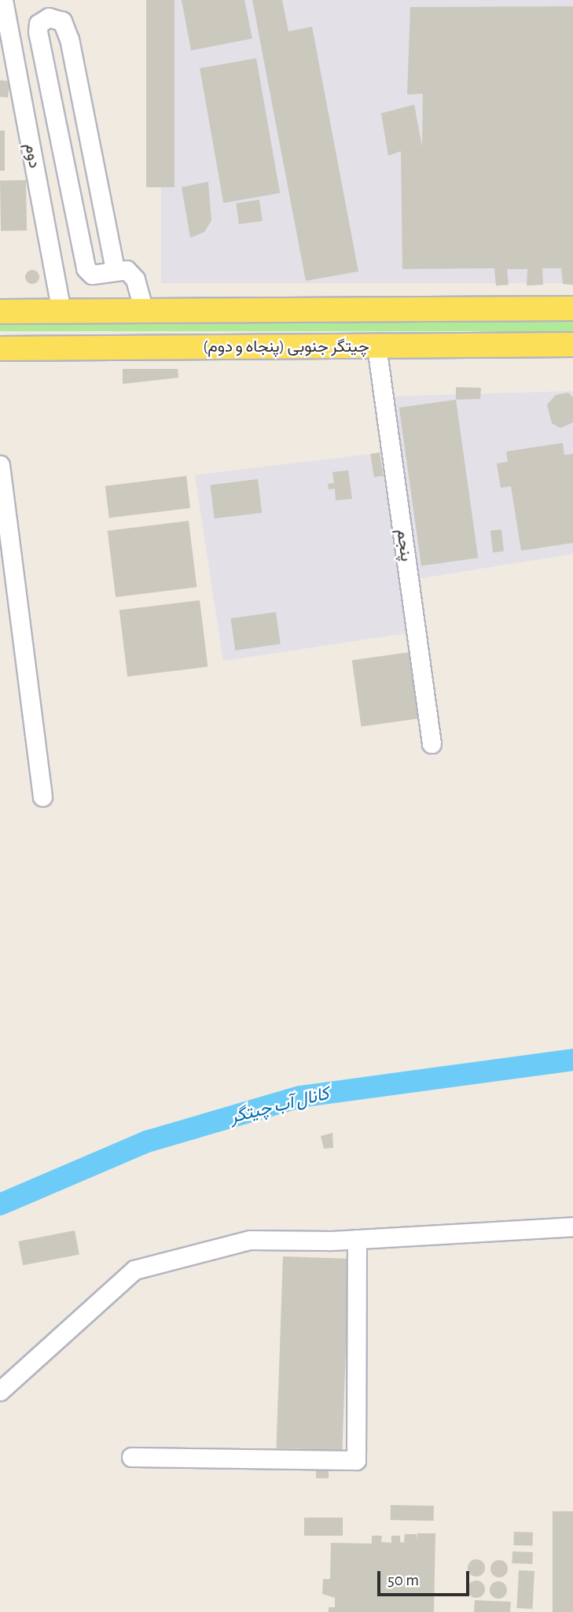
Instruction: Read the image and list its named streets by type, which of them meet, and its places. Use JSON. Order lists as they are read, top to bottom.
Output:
{
  "streets": {
    "main road": ["چیتگر جنوبی (پنجاه و دوم)"],
    "lane": ["دوم", "پنجم"]
  },
  "crossings": [
    ["چیتگر جنوبی (پنجاه و دوم)", "پنجم"]
  ],
  "water": ["کانال آب چیتگر"],
  "scale_bar": "50 m"
}
